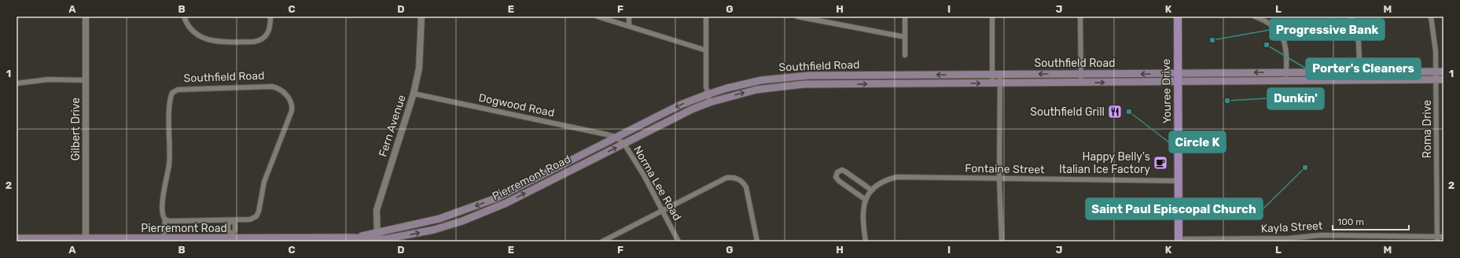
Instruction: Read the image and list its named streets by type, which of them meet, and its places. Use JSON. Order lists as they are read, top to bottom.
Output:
{
  "streets": {
    "main road": ["Southfield Road", "Youree Drive", "Pierremont Road"],
    "street": [
      "Dogwood Road",
      "Fern Avenue",
      "Gilbert Drive",
      "Roma Drive",
      "Fontaine Street",
      "Norma Lee Road",
      "Kayla Street"
    ]
  },
  "crossings": [
    ["Southfield Road", "Youree Drive"],
    ["Southfield Road", "Roma Drive"],
    ["Southfield Road", "Pierremont Road"],
    ["Youree Drive", "Fontaine Street"],
    ["Youree Drive", "Kayla Street"],
    ["Dogwood Road", "Fern Avenue"],
    ["Dogwood Road", "Pierremont Road"],
    ["Dogwood Road", "Norma Lee Road"],
    ["Fern Avenue", "Pierremont Road"],
    ["Gilbert Drive", "Pierremont Road"],
    ["Roma Drive", "Kayla Street"],
    ["Pierremont Road", "Norma Lee Road"]
  ],
  "places": {
    "other": [
      "Progressive Bank",
      "Porter's Cleaners",
      "Dunkin'",
      "Circle K",
      "Saint Paul Episcopal Church"
    ],
    "restaurant": ["Southfield Grill"],
    "cafe": ["Happy Belly's Italian Ice Factory"]
  },
  "scale_bar": "100 m",
  "grid": {
    "columns": [
      "A",
      "B",
      "C",
      "D",
      "E",
      "F",
      "G",
      "H",
      "I",
      "J",
      "K",
      "L",
      "M"
    ],
    "rows": ["1", "2"]
  }
}
